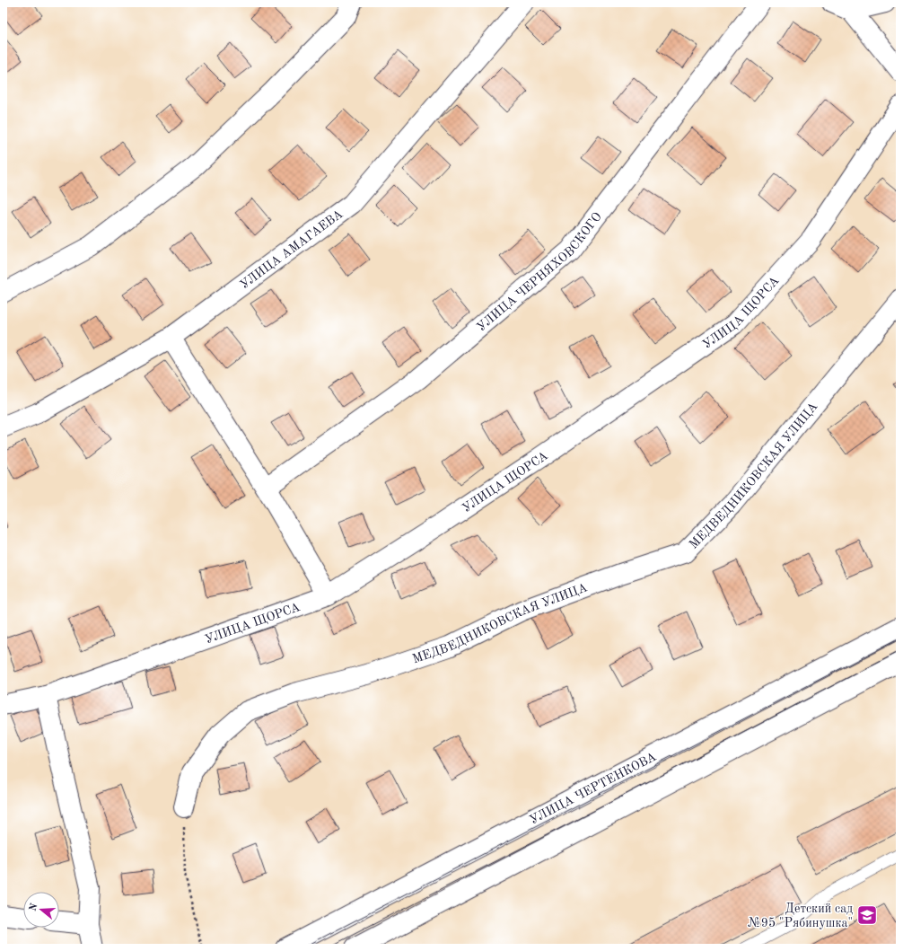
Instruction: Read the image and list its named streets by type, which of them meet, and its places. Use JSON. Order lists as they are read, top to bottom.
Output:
{
  "streets": {
    "street": [
      "УЛИЦА АМАГАЕВА",
      "УЛИЦА ЧЕРНЯХОВСКОГО",
      "УЛИЦА ЩОРСА",
      "МЕДВЕДНИКОВСКАЯ УЛИЦА",
      "УЛИЦА ЧЕРТЕНКОВА"
    ]
  },
  "places": {
    "school or university": ["Детский сад №95 \"Рябинушка\""]
  },
  "north": "left"
}
